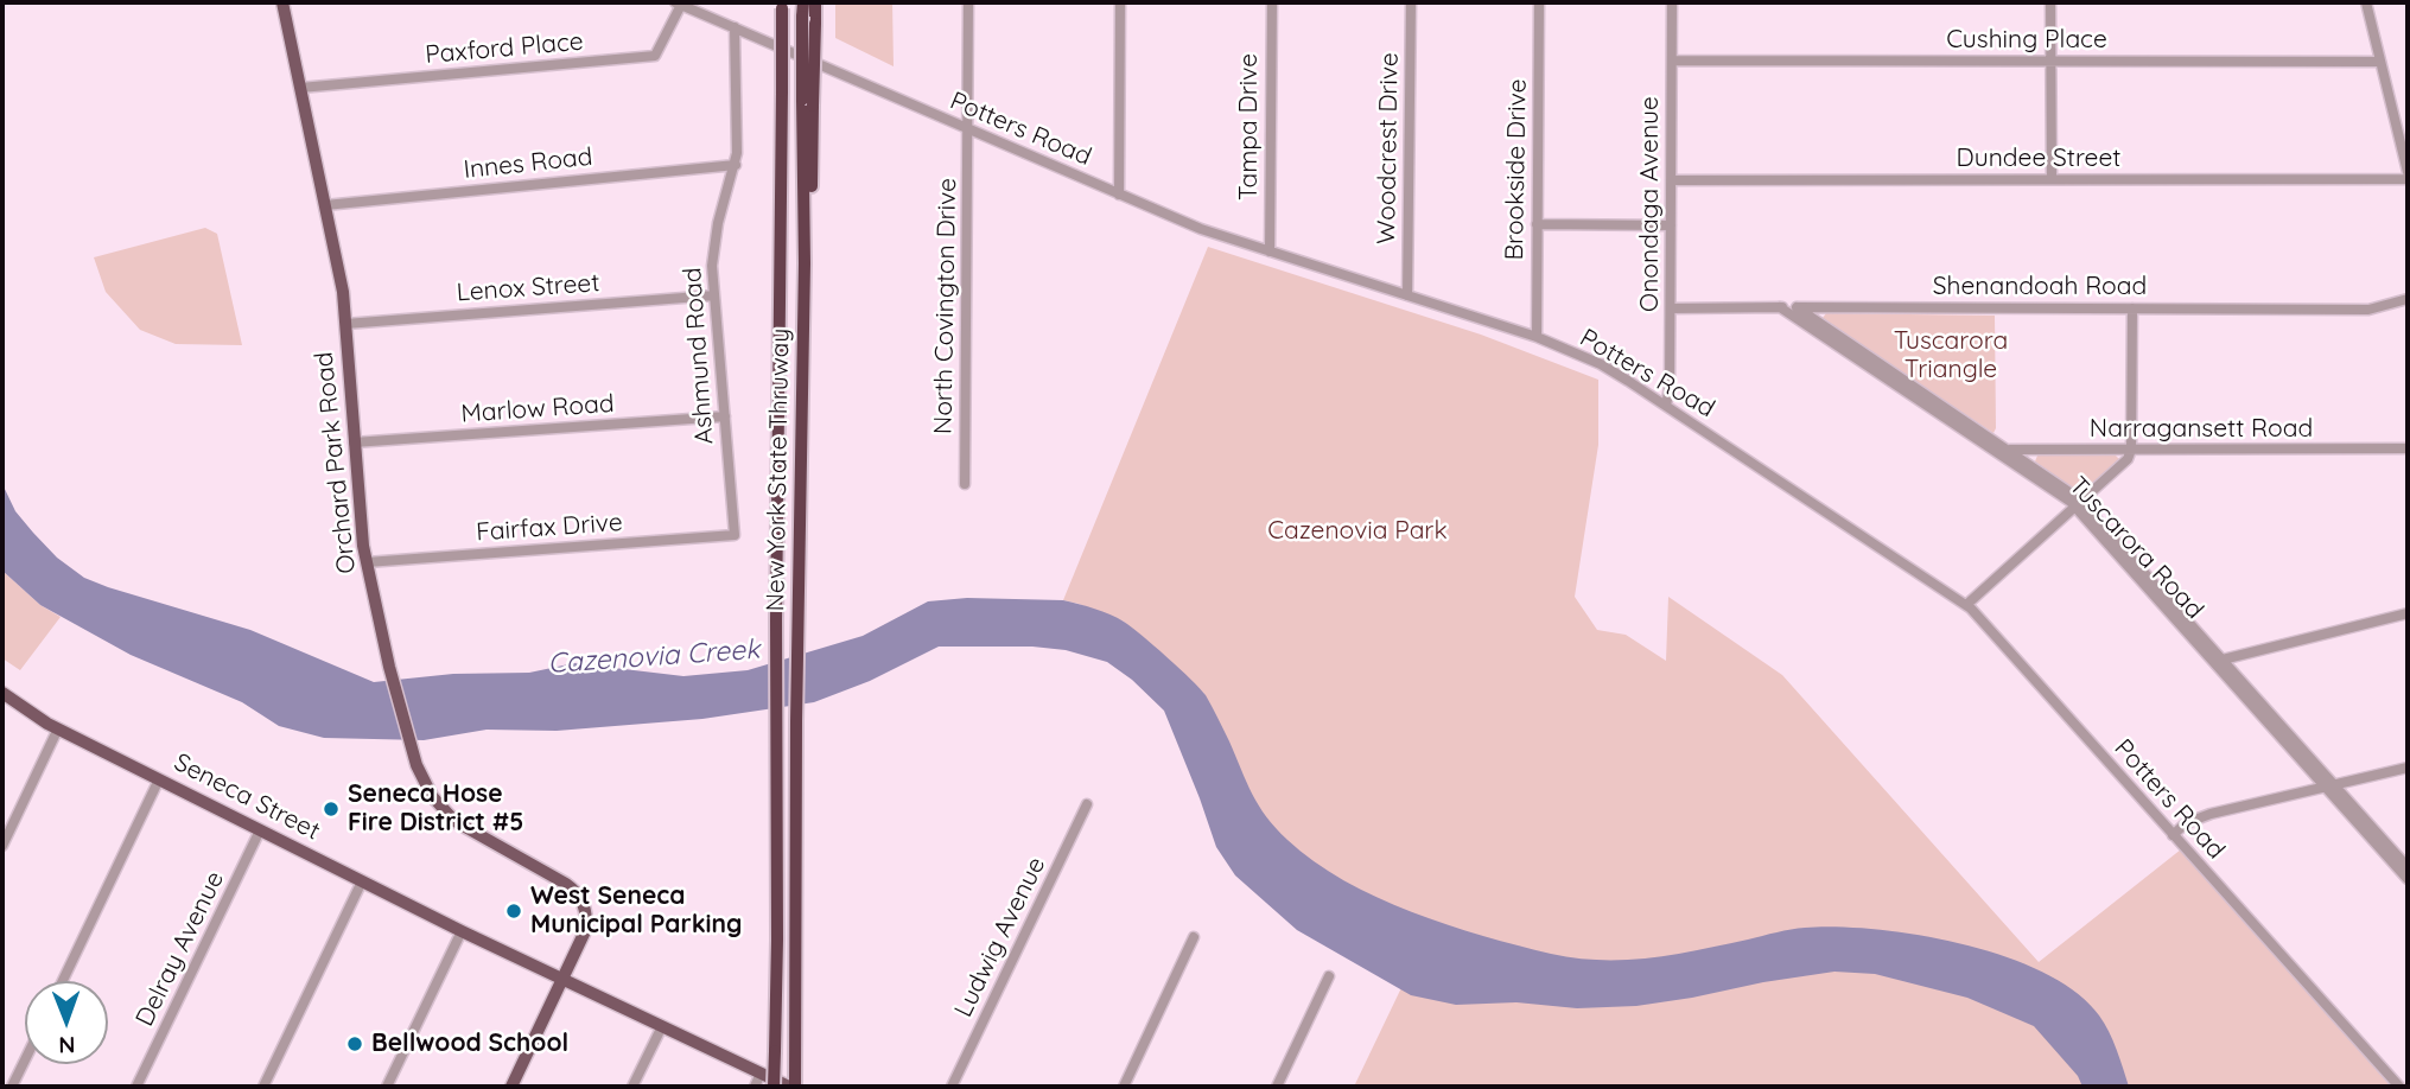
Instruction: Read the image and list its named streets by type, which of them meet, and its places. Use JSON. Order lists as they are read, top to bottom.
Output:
{
  "streets": {
    "highway": ["New York State Thruway"],
    "main road": ["Orchard Park Road", "Seneca Street"],
    "street": [
      "Cushing Place",
      "Paxford Place",
      "Tampa Drive",
      "Potters Road",
      "Woodcrest Drive",
      "Dundee Street",
      "Innes Road",
      "Brookside Drive",
      "Onondaga Avenue",
      "Shenandoah Road",
      "Lenox Street",
      "North Covington Drive",
      "Ashmund Road",
      "Marlow Road",
      "Narragansett Road",
      "Fairfax Drive",
      "Tuscarora Road",
      "Ludwig Avenue",
      "Delray Avenue"
    ]
  },
  "crossings": [
    ["Cushing Place", "Onondaga Avenue"],
    ["Paxford Place", "Potters Road"],
    ["Paxford Place", "Orchard Park Road"],
    ["Tampa Drive", "Potters Road"],
    ["Potters Road", "Woodcrest Drive"],
    ["Potters Road", "Brookside Drive"],
    ["Potters Road", "Onondaga Avenue"],
    ["Potters Road", "North Covington Drive"],
    ["Potters Road", "Ashmund Road"],
    ["Dundee Street", "Onondaga Avenue"],
    ["Innes Road", "Ashmund Road"],
    ["Innes Road", "Orchard Park Road"],
    ["Onondaga Avenue", "Shenandoah Road"],
    ["Shenandoah Road", "Tuscarora Road"],
    ["Lenox Street", "Ashmund Road"],
    ["Lenox Street", "Orchard Park Road"],
    ["Ashmund Road", "Marlow Road"],
    ["Ashmund Road", "Fairfax Drive"],
    ["Marlow Road", "Orchard Park Road"],
    ["Narragansett Road", "Tuscarora Road"],
    ["Orchard Park Road", "Fairfax Drive"],
    ["Orchard Park Road", "Seneca Street"],
    ["New York State Thruway", "Seneca Street"],
    ["Seneca Street", "Delray Avenue"]
  ],
  "water": ["Cazenovia Creek"],
  "parks": ["Tuscarora Triangle", "Cazenovia Park"],
  "places": ["Seneca Hose Fire District #5", "West Seneca Municipal Parking", "Bellwood School"],
  "north": "bottom"
}
